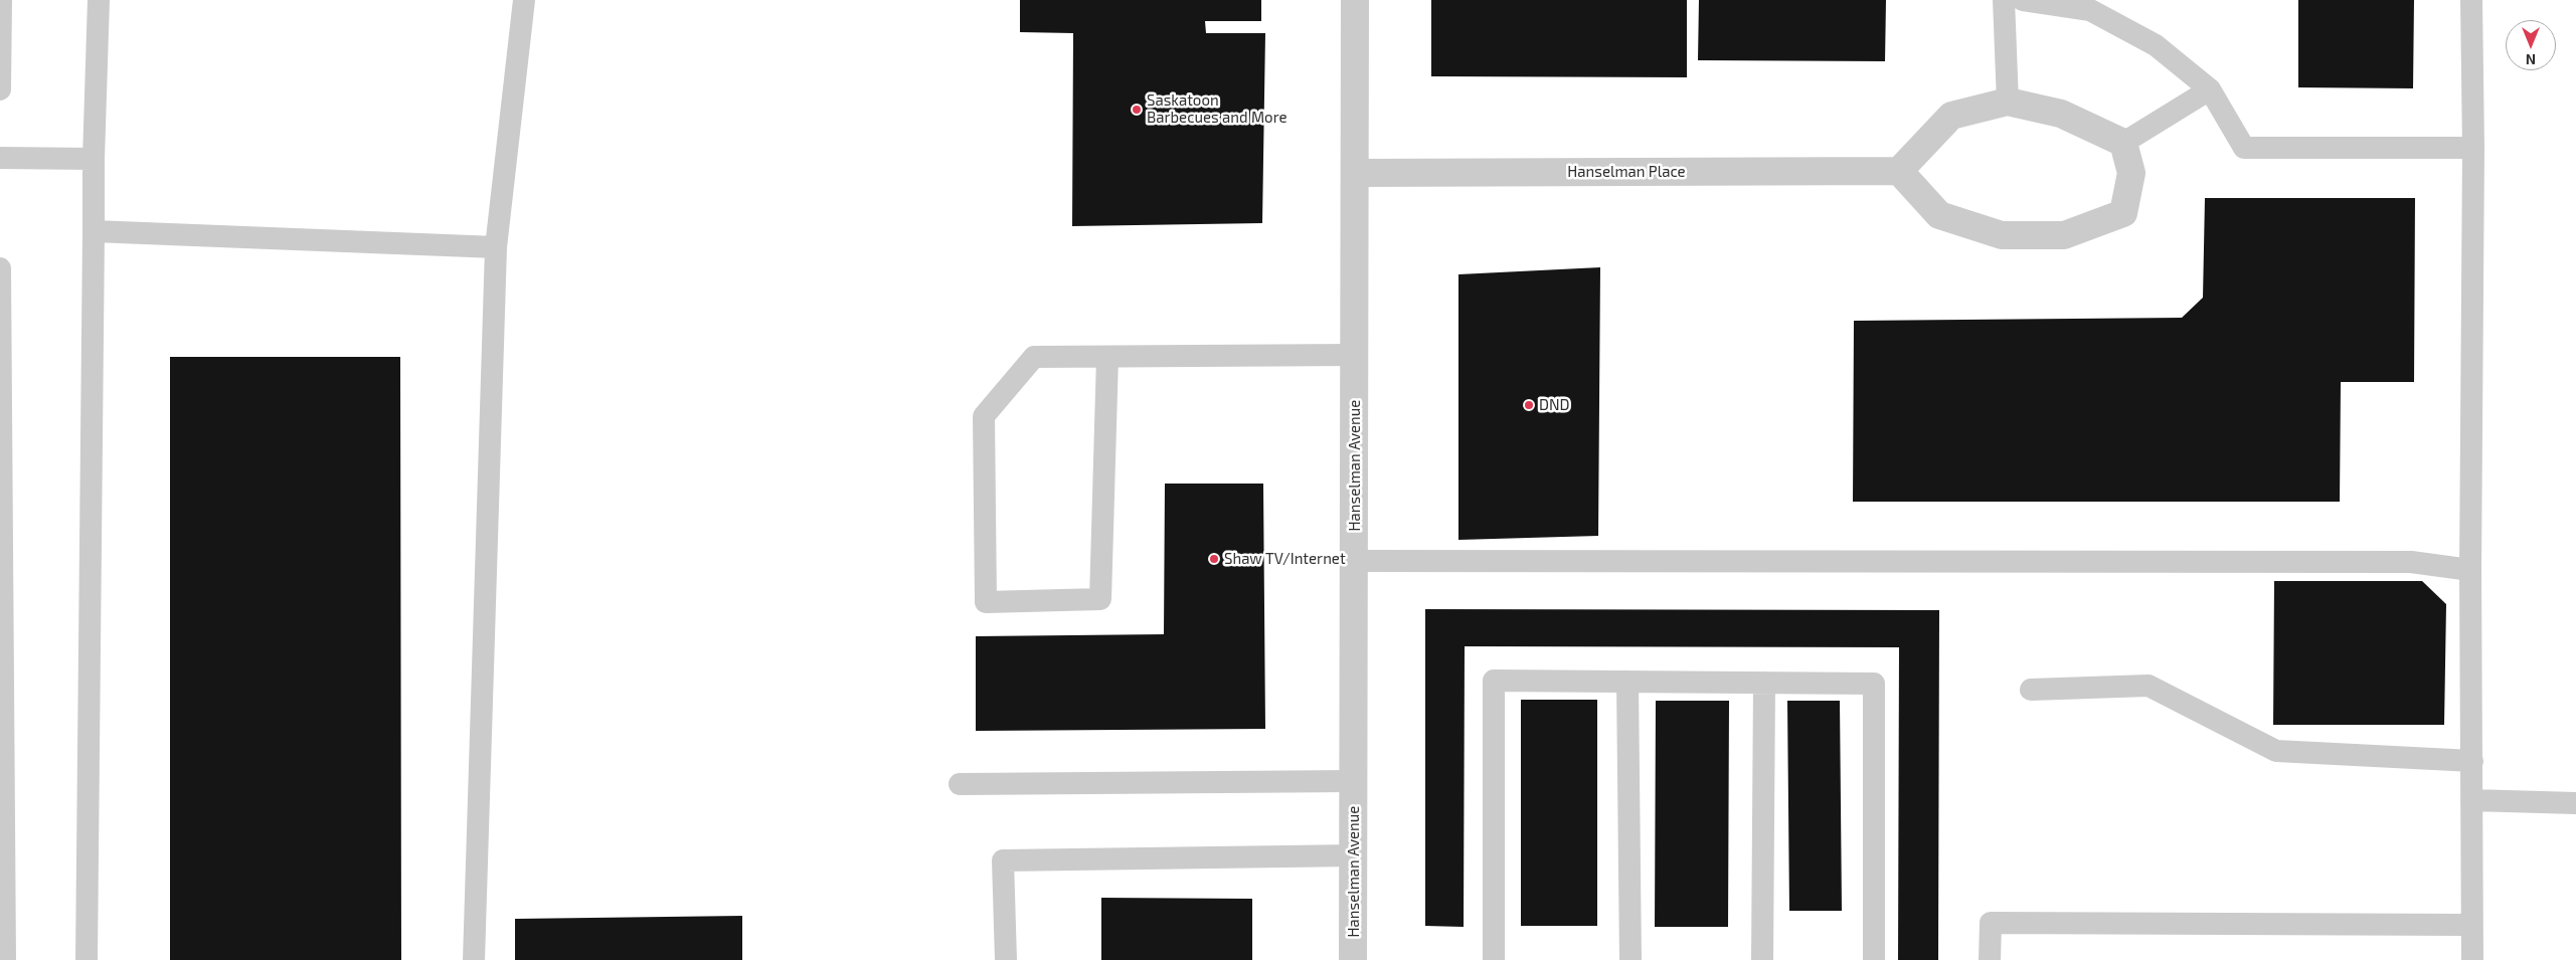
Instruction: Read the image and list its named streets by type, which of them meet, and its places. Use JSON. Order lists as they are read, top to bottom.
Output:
{
  "streets": {
    "street": ["Hanselman Place", "Hanselman Avenue"]
  },
  "crossings": [
    ["Hanselman Place", "Hanselman Avenue"]
  ],
  "places": ["Saskatoon Barbecues and More", "DND", "Shaw TV/Internet"],
  "north": "bottom"
}
